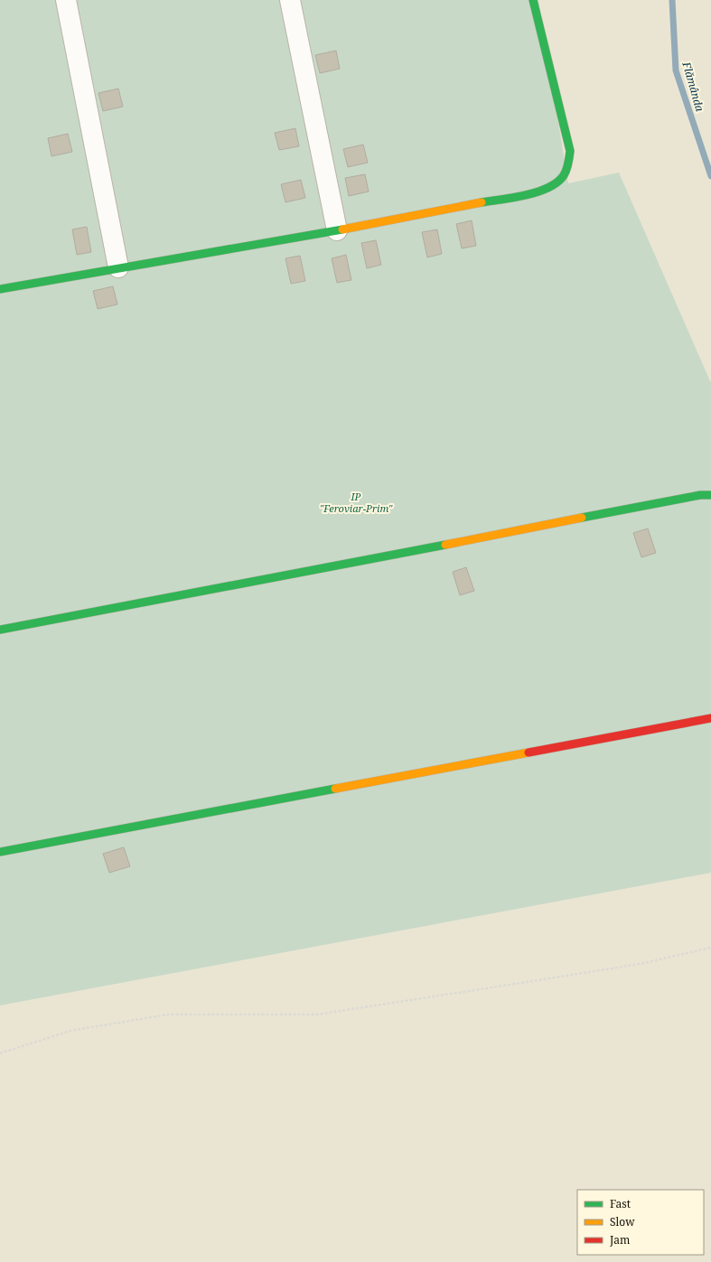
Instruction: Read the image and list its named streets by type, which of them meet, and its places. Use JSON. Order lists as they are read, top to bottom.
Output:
{
  "water": ["Flămânda"],
  "parks": ["IP \"Feroviar-Prim\""],
  "legend": ["Fast", "Slow", "Jam"]
}
